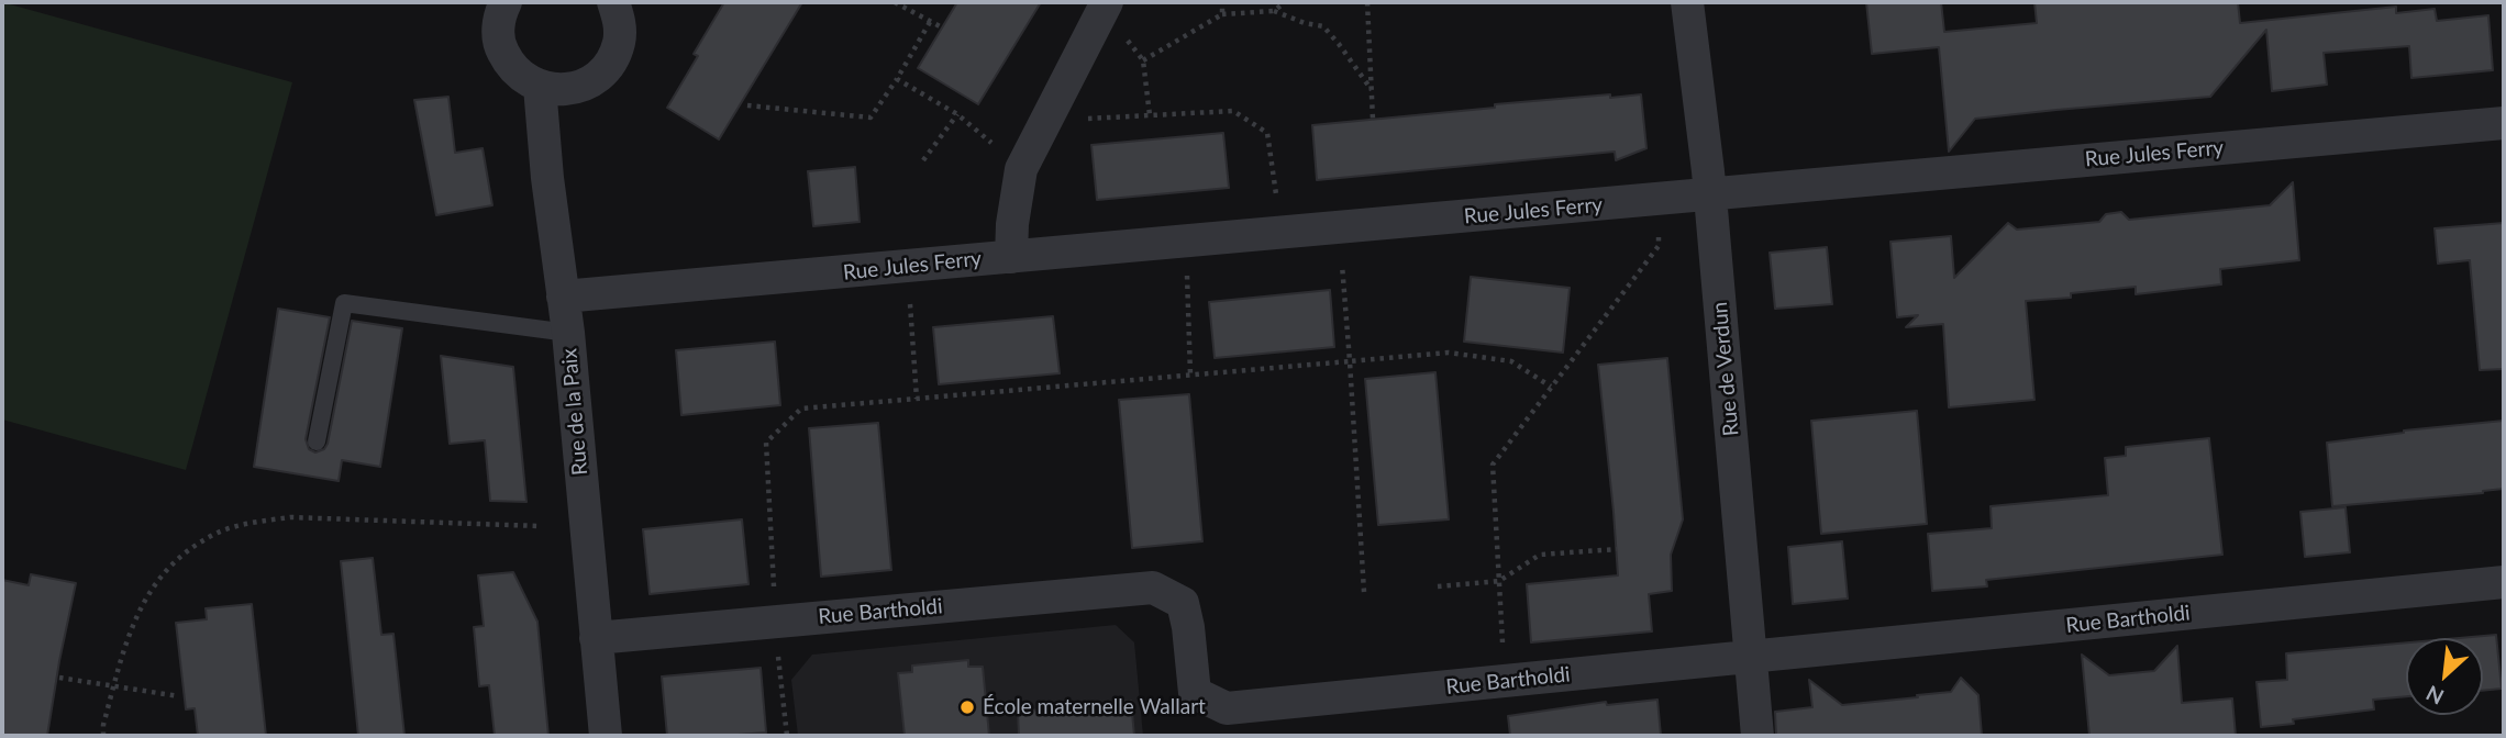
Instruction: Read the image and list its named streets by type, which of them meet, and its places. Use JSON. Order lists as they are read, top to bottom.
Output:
{
  "streets": {
    "street": [
      "Rue Jules Ferry",
      "Rue de Verdun",
      "Rue de la Paix",
      "Rue Bartholdi"
    ]
  },
  "crossings": [
    ["Rue Jules Ferry", "Rue de Verdun"],
    ["Rue Jules Ferry", "Rue de la Paix"],
    ["Rue de Verdun", "Rue Bartholdi"],
    ["Rue de la Paix", "Rue Bartholdi"]
  ],
  "places": ["École maternelle Wallart"],
  "north": "bottom left"
}
